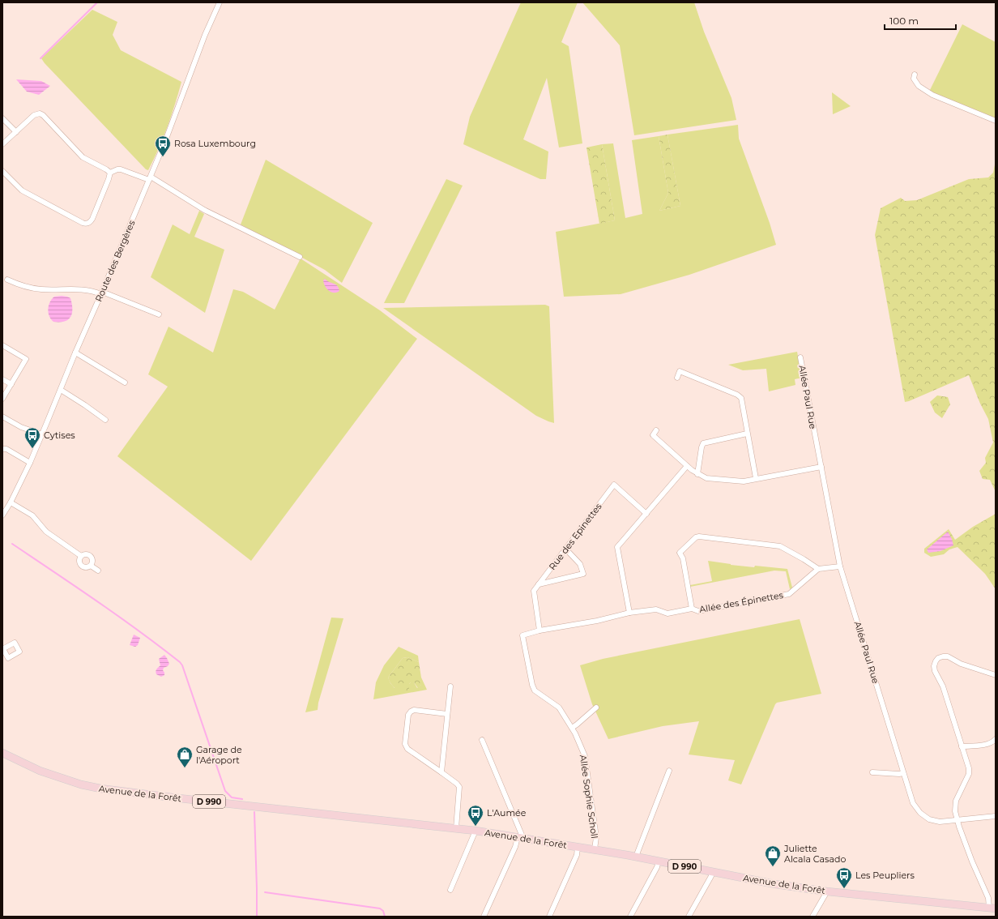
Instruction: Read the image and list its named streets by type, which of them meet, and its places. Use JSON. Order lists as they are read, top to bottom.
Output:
{
  "streets": {
    "main road": ["Avenue de la Forêt", "D 990"],
    "street": [
      "Route des Bergères",
      "Allée Paul Rue",
      "Rue des Epinettes",
      "Allée des Épinettes",
      "Allée Sophie Scholl"
    ]
  },
  "crossings": [
    ["Rue des Epinettes", "Allée des Épinettes"],
    ["Rue des Epinettes", "Allée Sophie Scholl"],
    ["Allée des Épinettes", "Allée Sophie Scholl"],
    ["Avenue de la Forêt", "Allée Sophie Scholl"]
  ],
  "places": {
    "bus stop": [
      "Rosa Luxembourg",
      "Cytises",
      "L'Aumée",
      "Les Peupliers"
    ],
    "shop": ["Garage de l'Aéroport", "Juliette Alcala Casado"]
  },
  "scale_bar": "100 m"
}
